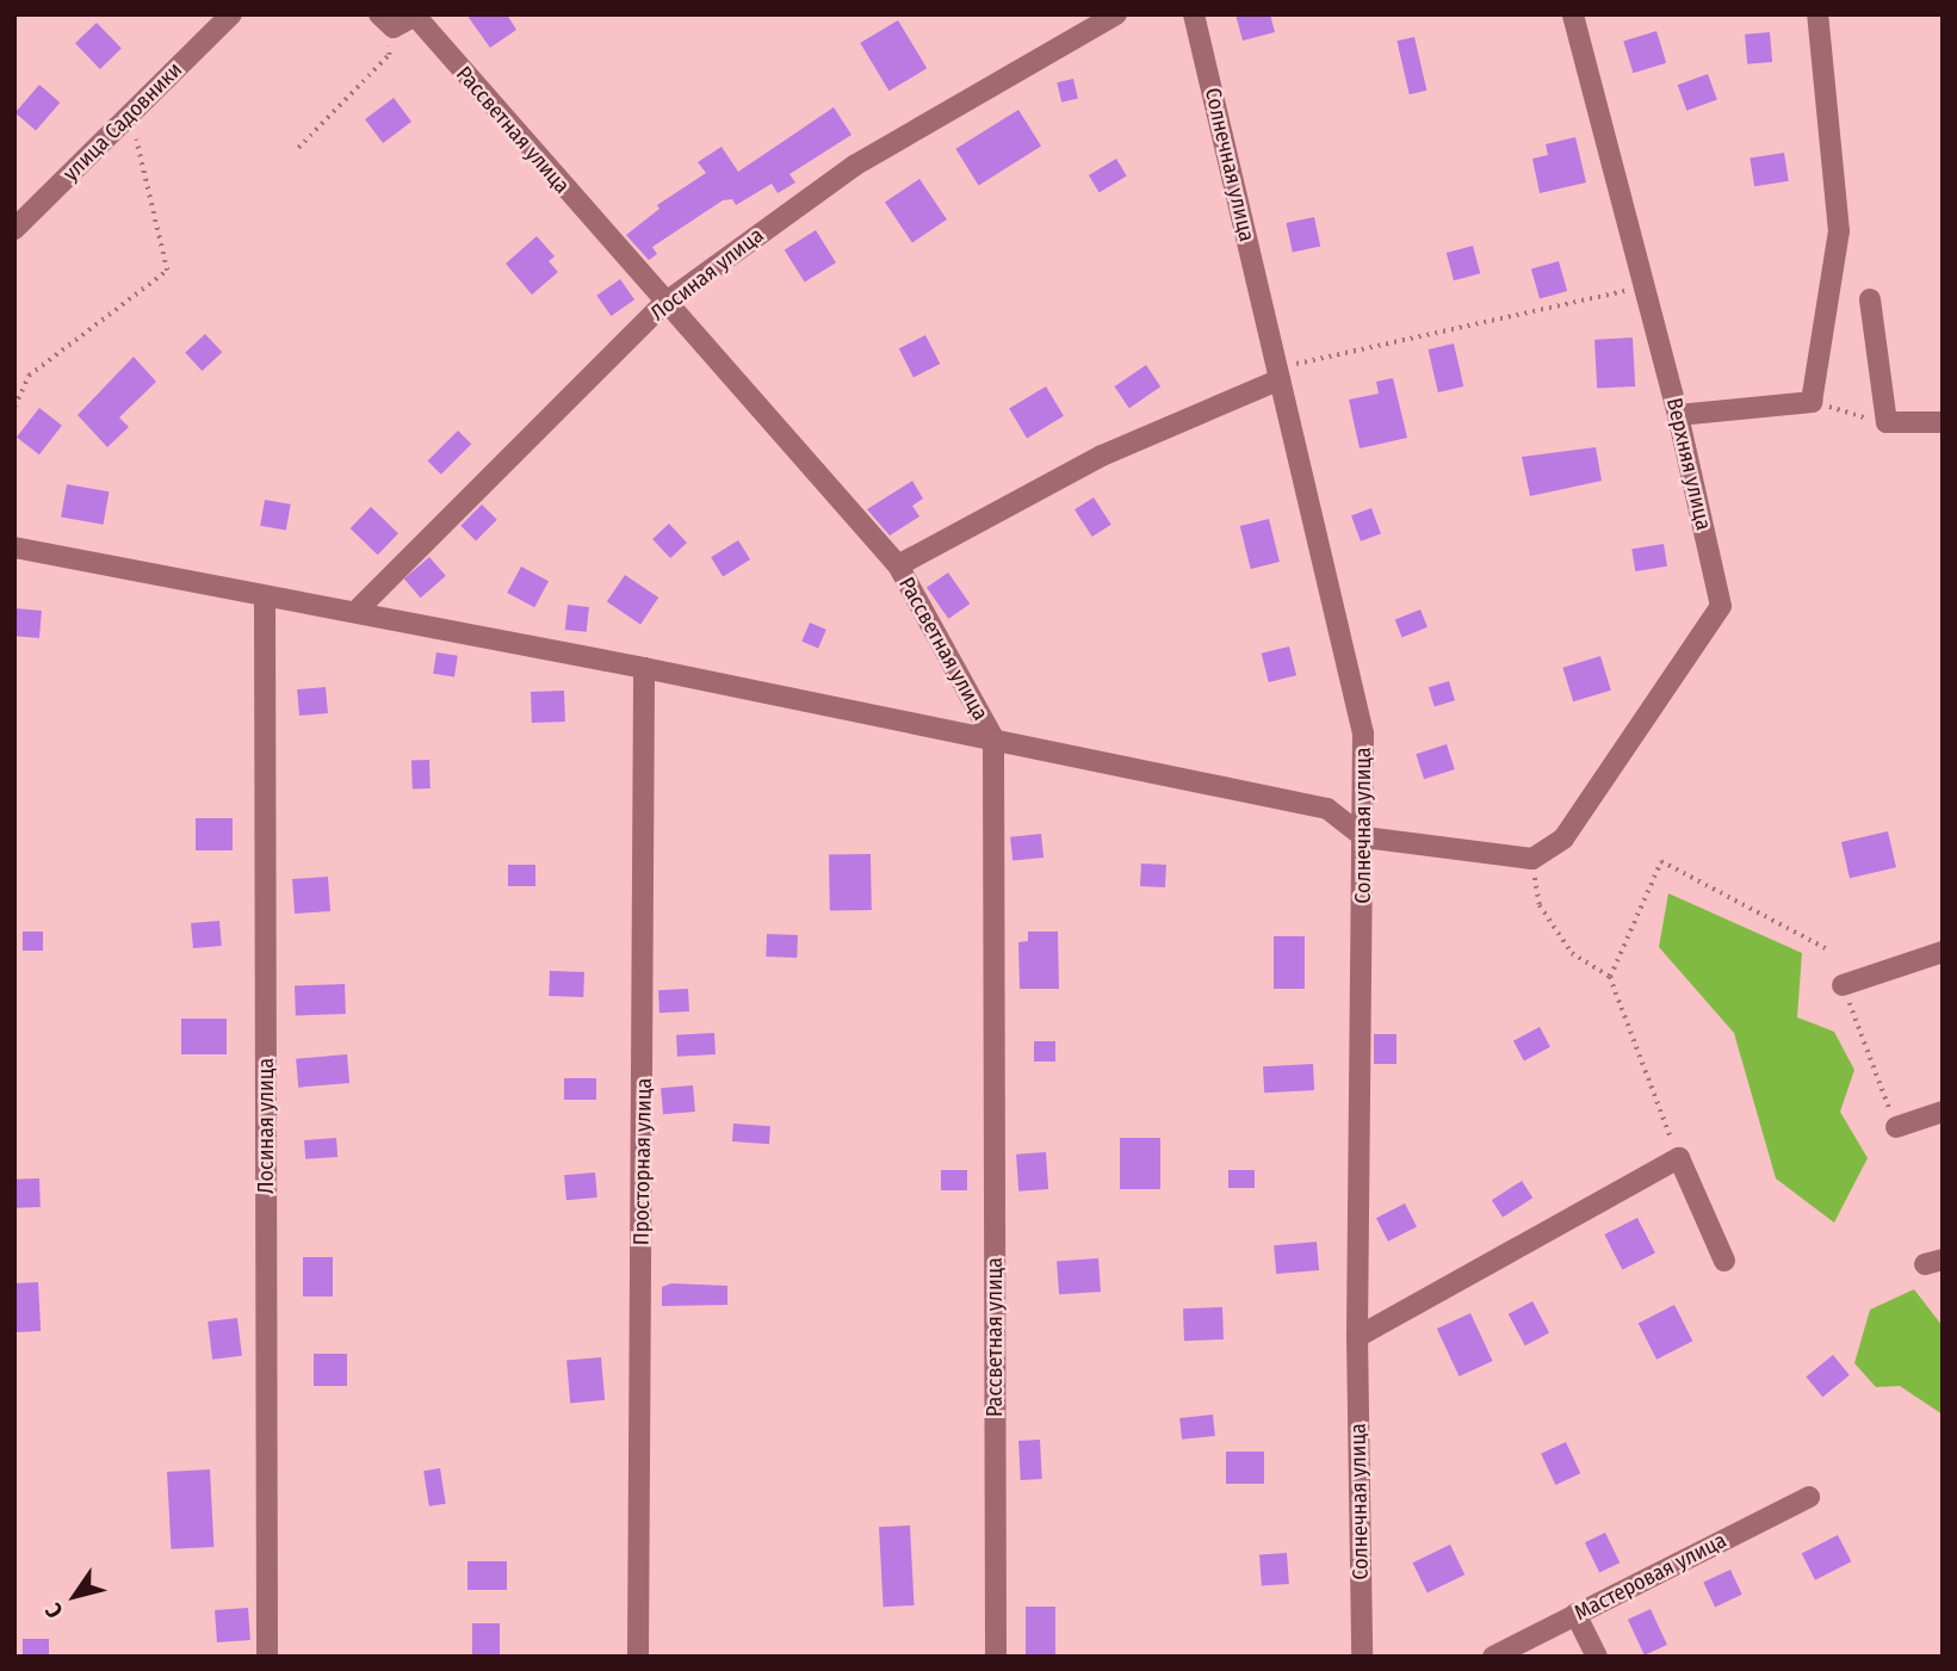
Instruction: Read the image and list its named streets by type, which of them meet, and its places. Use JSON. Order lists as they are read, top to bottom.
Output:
{
  "streets": {
    "street": [
      "улица Садовники",
      "Рассветная улица",
      "Солнечная улица",
      "Лосиная улица",
      "Верхняя улица",
      "Просторная улица",
      "Мастеровая улица"
    ]
  },
  "crossings": [
    ["Рассветная улица", "Лосиная улица"]
  ],
  "north": "bottom left"
}
